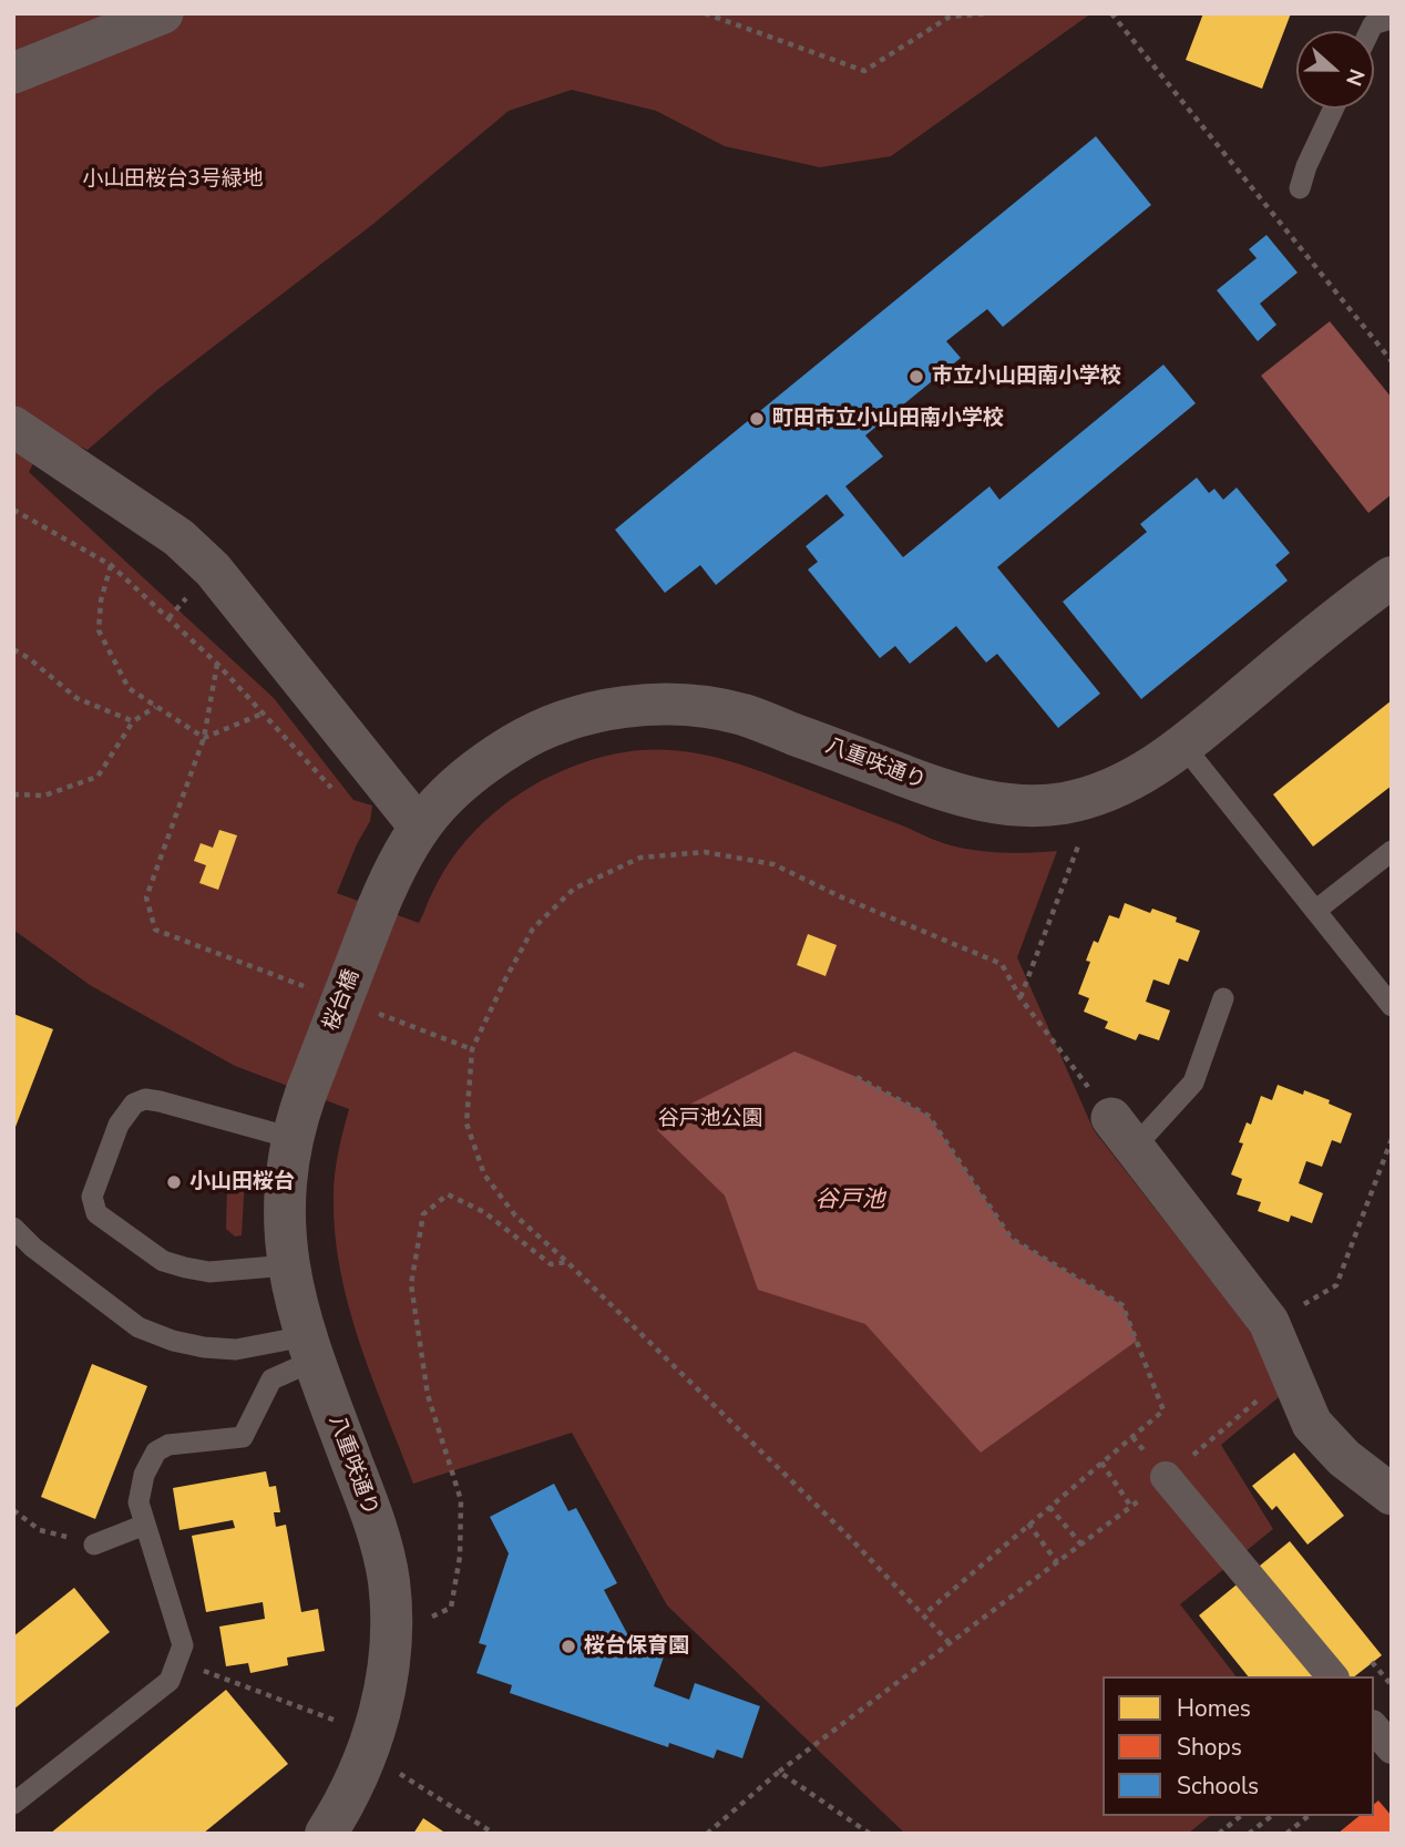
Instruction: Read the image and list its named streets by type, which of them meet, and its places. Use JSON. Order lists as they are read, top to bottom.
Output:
{
  "streets": {
    "street": ["八重咲通り", "桜台橋"]
  },
  "crossings": [
    ["八重咲通り", "桜台橋"]
  ],
  "water": ["谷戸池"],
  "parks": ["小山田桜台3号緑地", "谷戸池公園"],
  "places": [
    "市立小山田南小学校",
    "町田市立小山田南小学校",
    "小山田桜台",
    "桜台保育園"
  ],
  "legend": ["Homes", "Shops", "Schools"],
  "north": "right"
}
